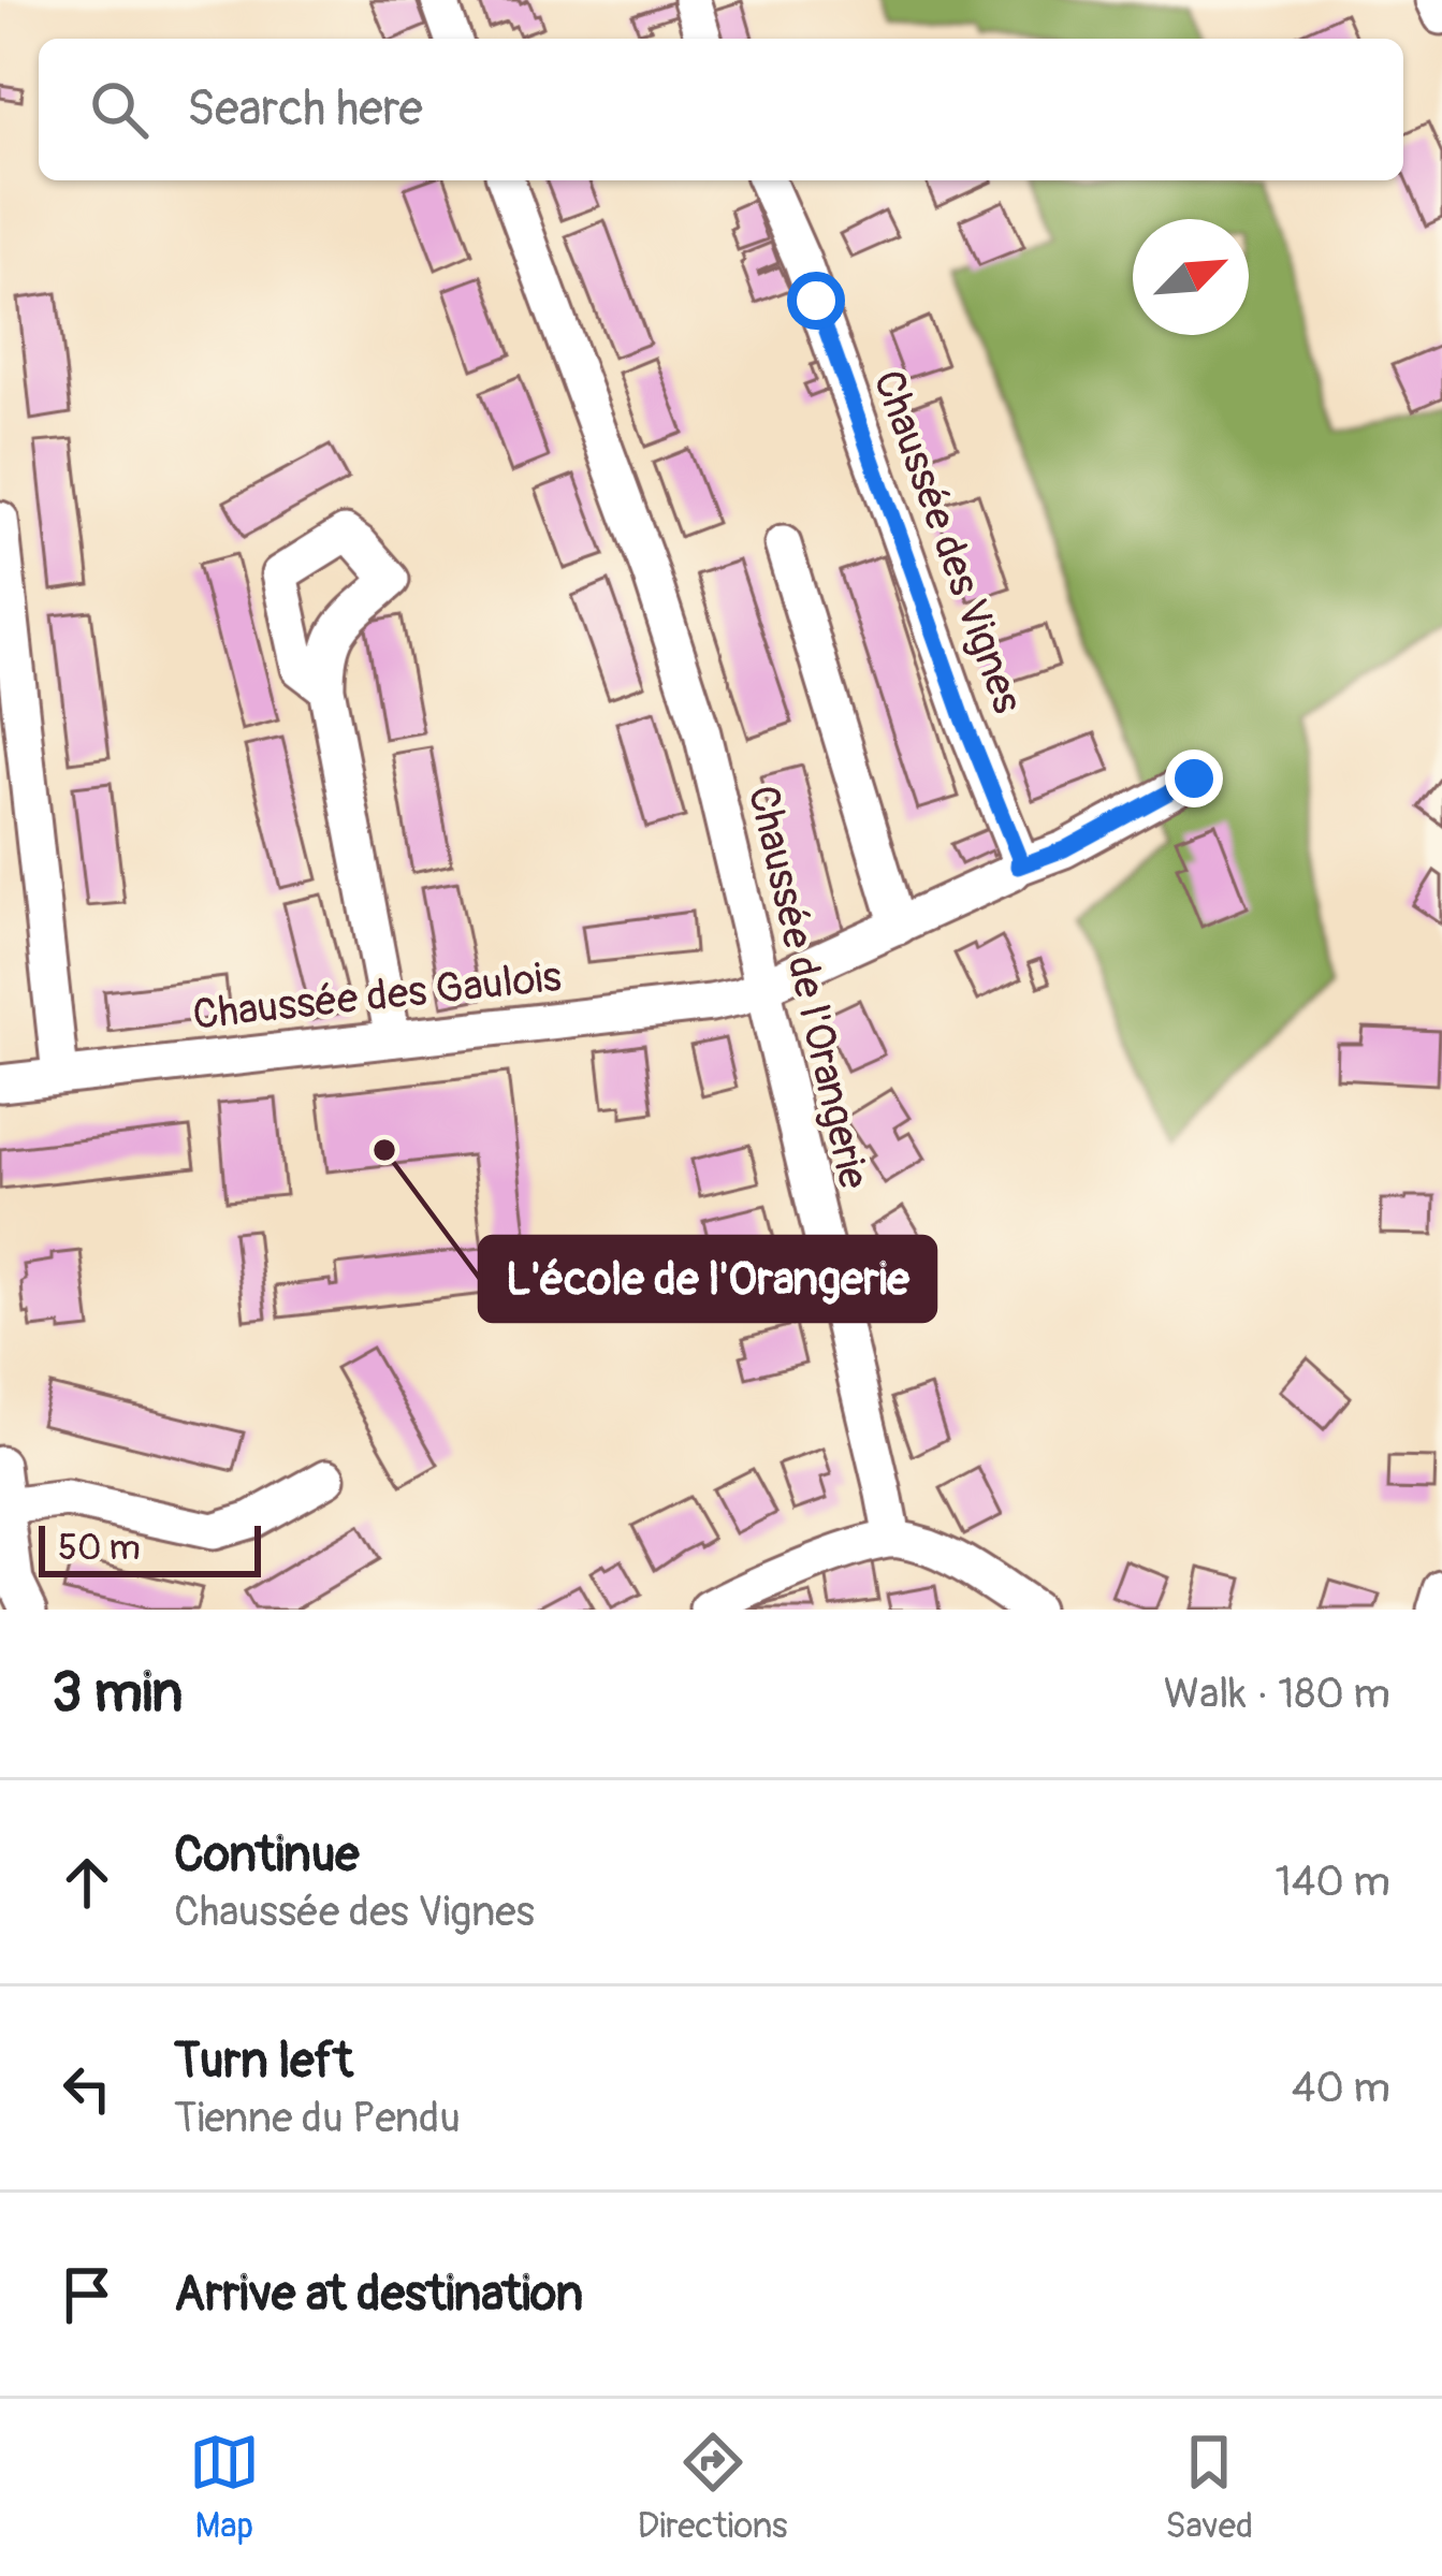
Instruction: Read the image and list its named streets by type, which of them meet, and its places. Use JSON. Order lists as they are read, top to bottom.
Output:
{
  "streets": {
    "street": ["Chaussée des Vignes", "Chaussée de l'Orangerie", "Chaussée des Gaulois"]
  },
  "crossings": [
    ["Chaussée des Vignes", "Chaussée des Gaulois"],
    ["Chaussée de l'Orangerie", "Chaussée des Gaulois"]
  ],
  "places": ["L'école de l'Orangerie"],
  "scale_bar": "50 m",
  "north": "top right",
  "page": {
    "search": "Search here",
    "scale": "50 m",
    "heading": ["3 min", "Walk · 180 m"],
    "list": [
      ["Continue", "Chaussée des Vignes", "140 m"],
      ["Turn left", "Tienne du Pendu", "40 m"],
      "Arrive at destination"
    ],
    "nav": ["Map", "Directions", "Saved"]
  }
}
